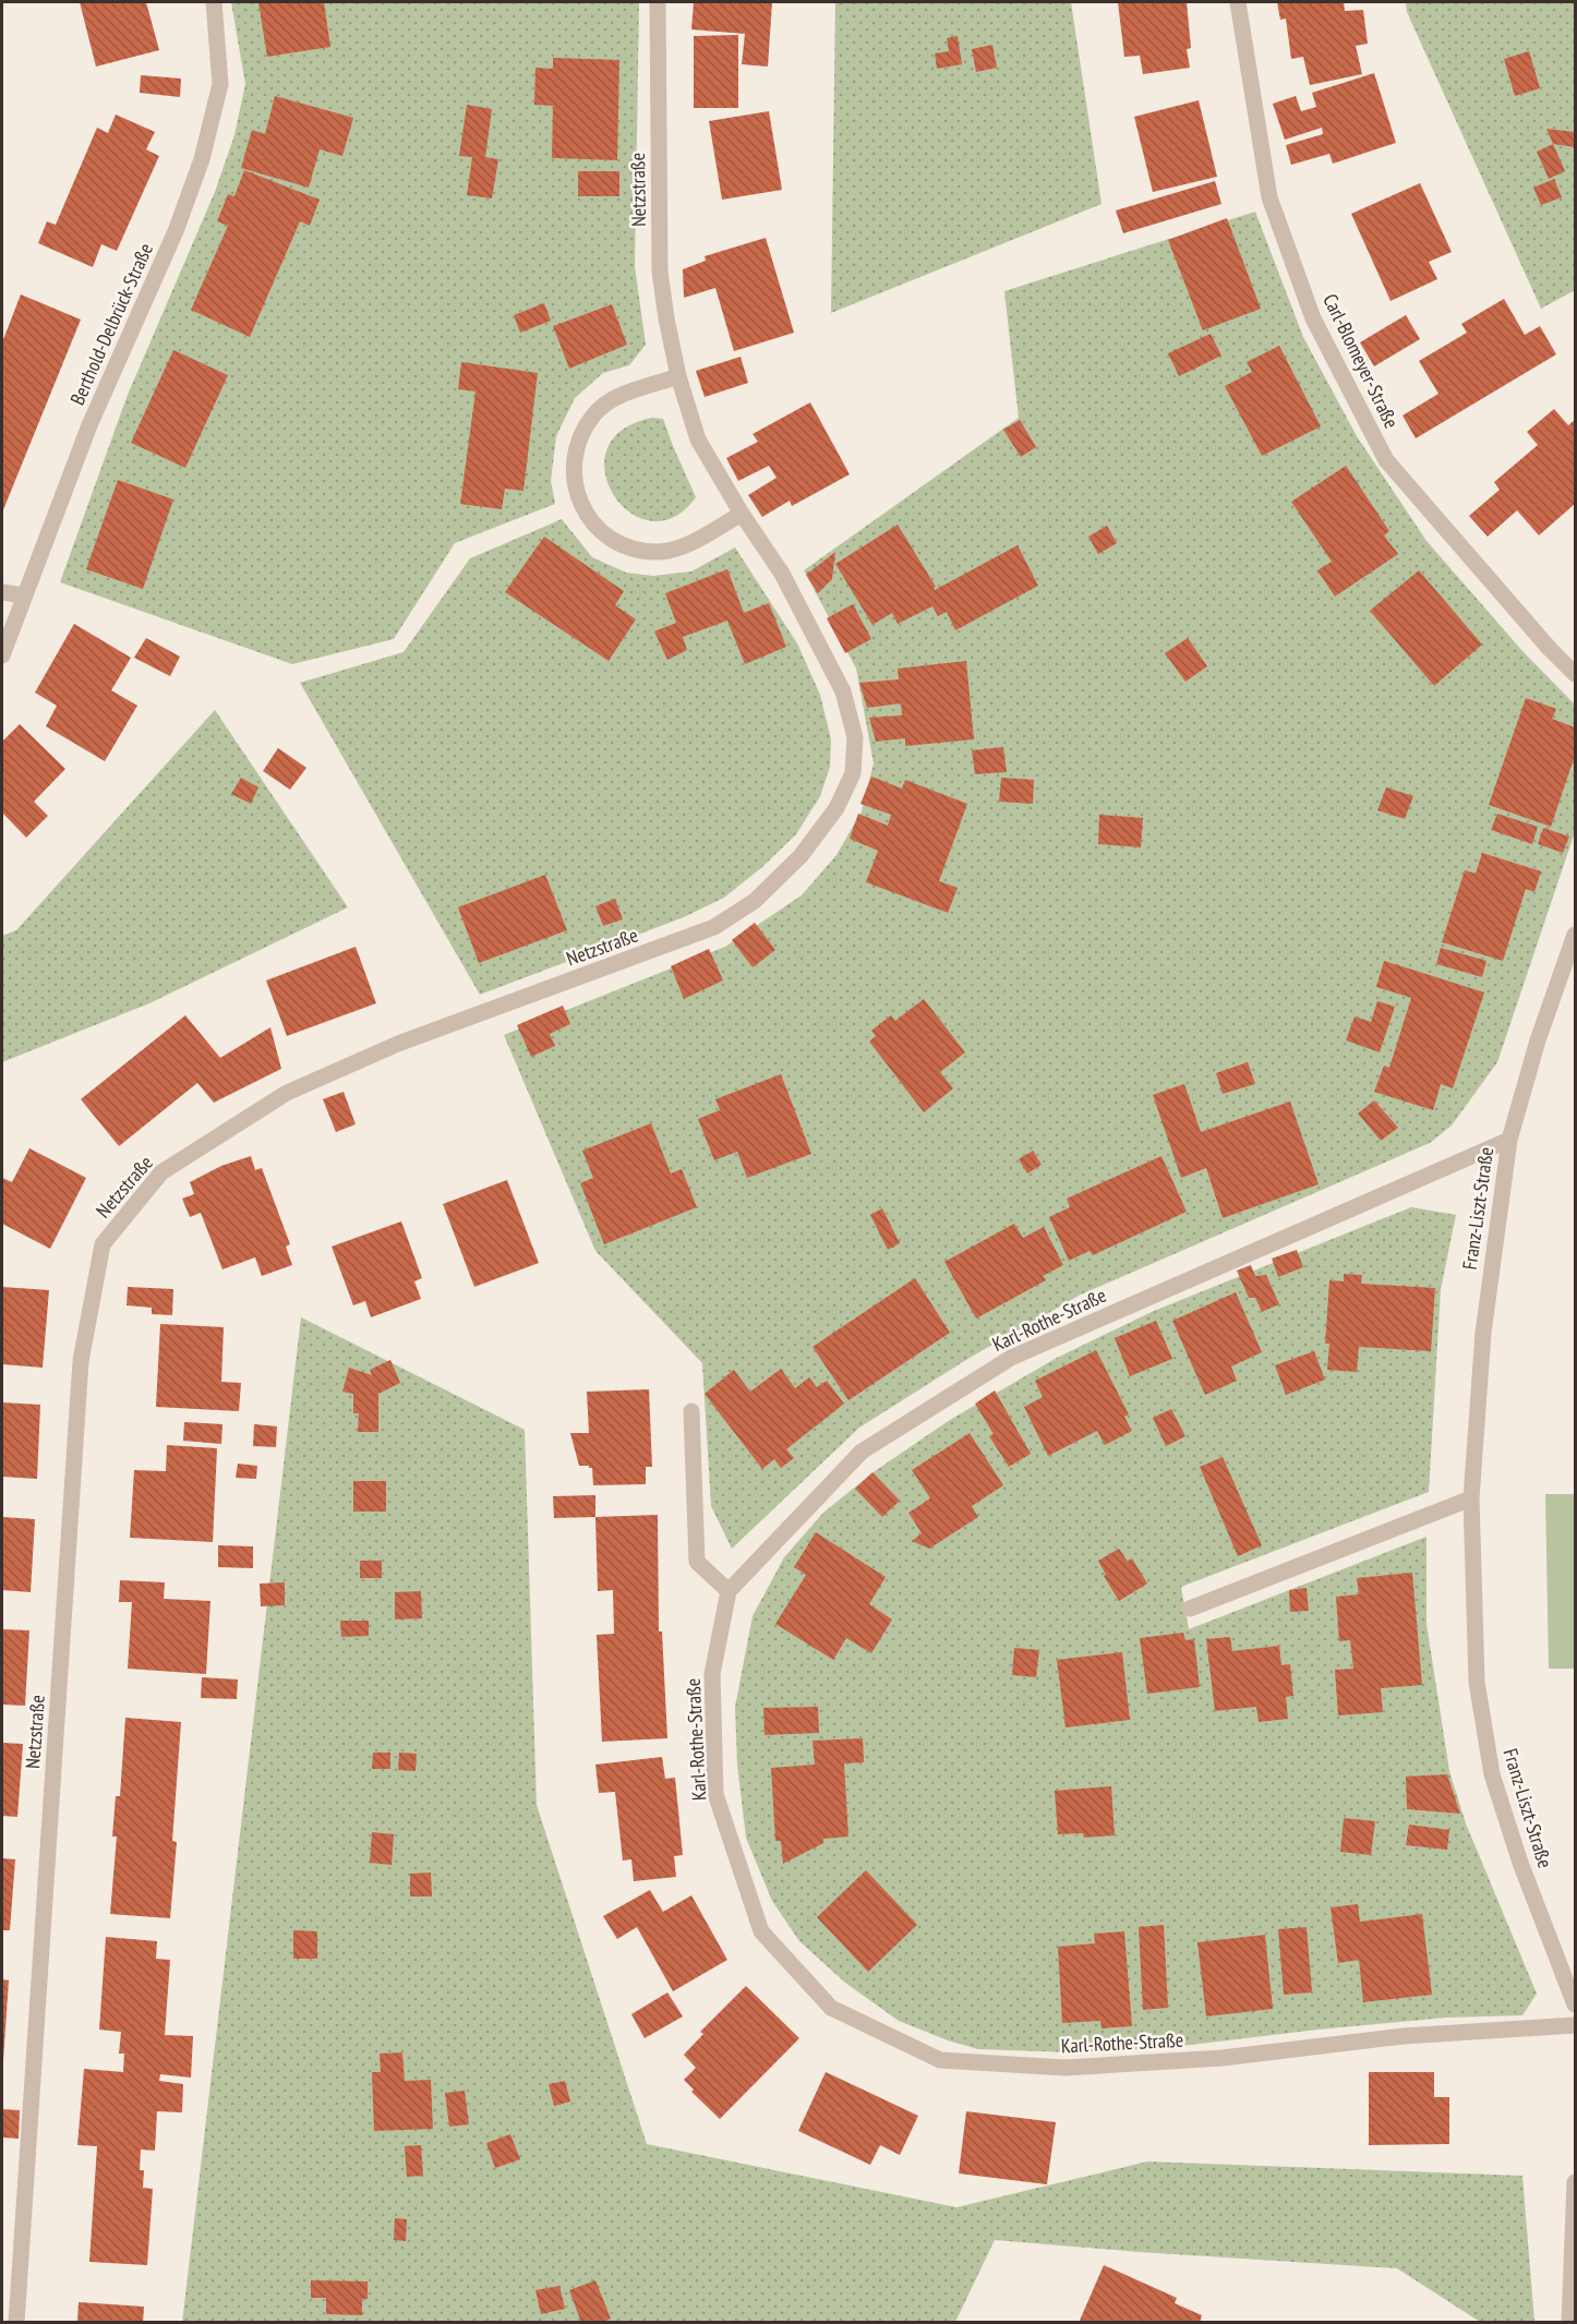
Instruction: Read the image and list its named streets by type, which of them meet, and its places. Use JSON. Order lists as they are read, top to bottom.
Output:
{
  "streets": {
    "street": [
      "Netzstraße",
      "Berthold-Delbrück-Straße",
      "Carl-Blomeyer-Straße",
      "Franz-Liszt-Straße",
      "Karl-Rothe-Straße"
    ]
  },
  "crossings": [
    ["Franz-Liszt-Straße", "Karl-Rothe-Straße"]
  ]
}
